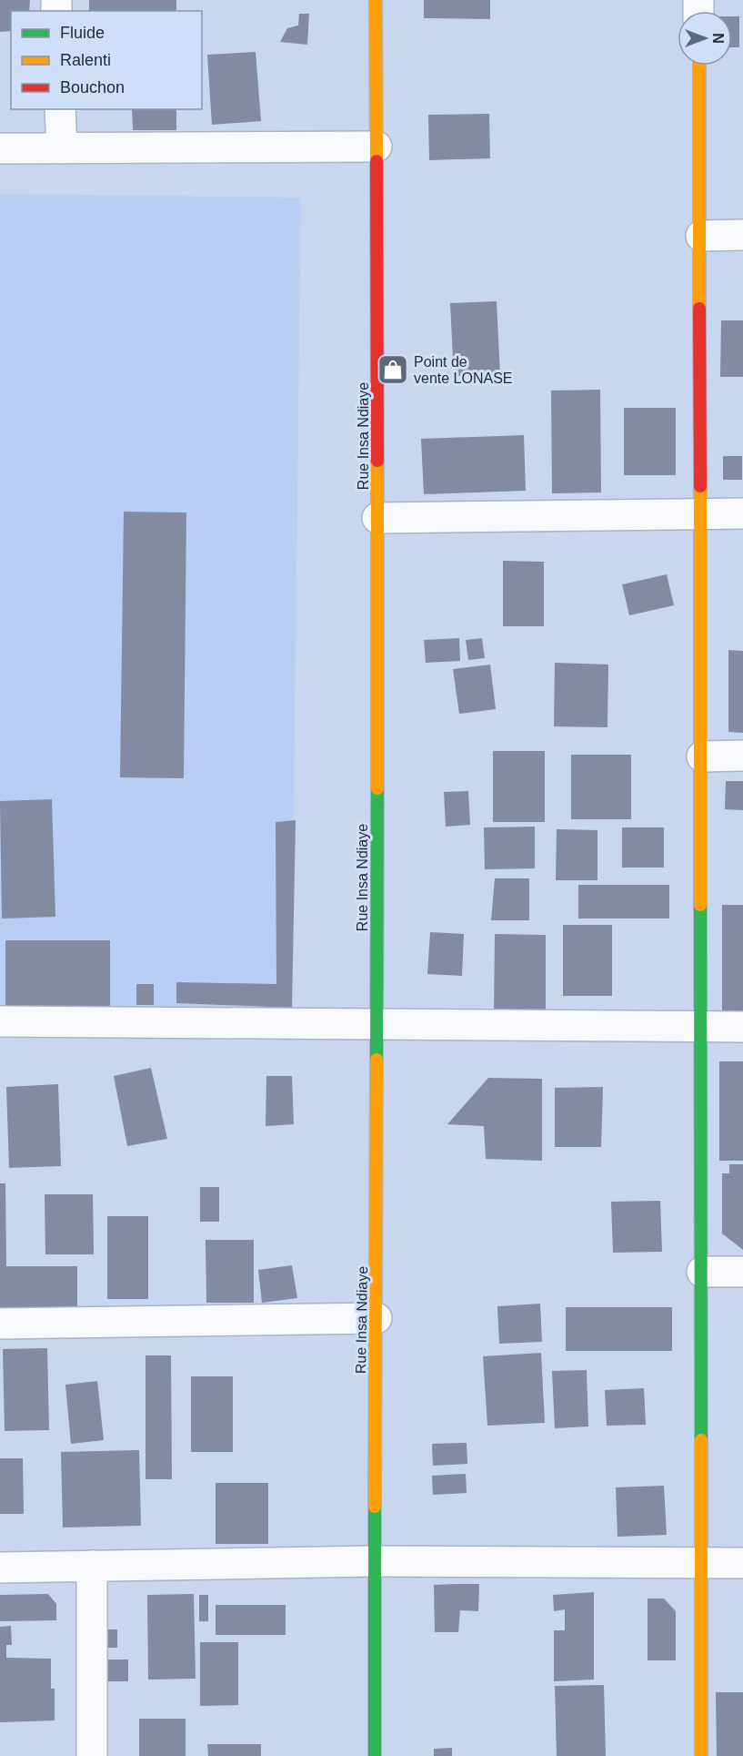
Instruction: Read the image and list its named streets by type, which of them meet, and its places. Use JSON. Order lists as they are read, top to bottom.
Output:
{
  "streets": {
    "main road": ["Rue Insa Ndiaye"]
  },
  "places": {
    "shop": ["Point de vente LONASE"]
  },
  "legend": ["Fluide", "Ralenti", "Bouchon"],
  "north": "right"
}
